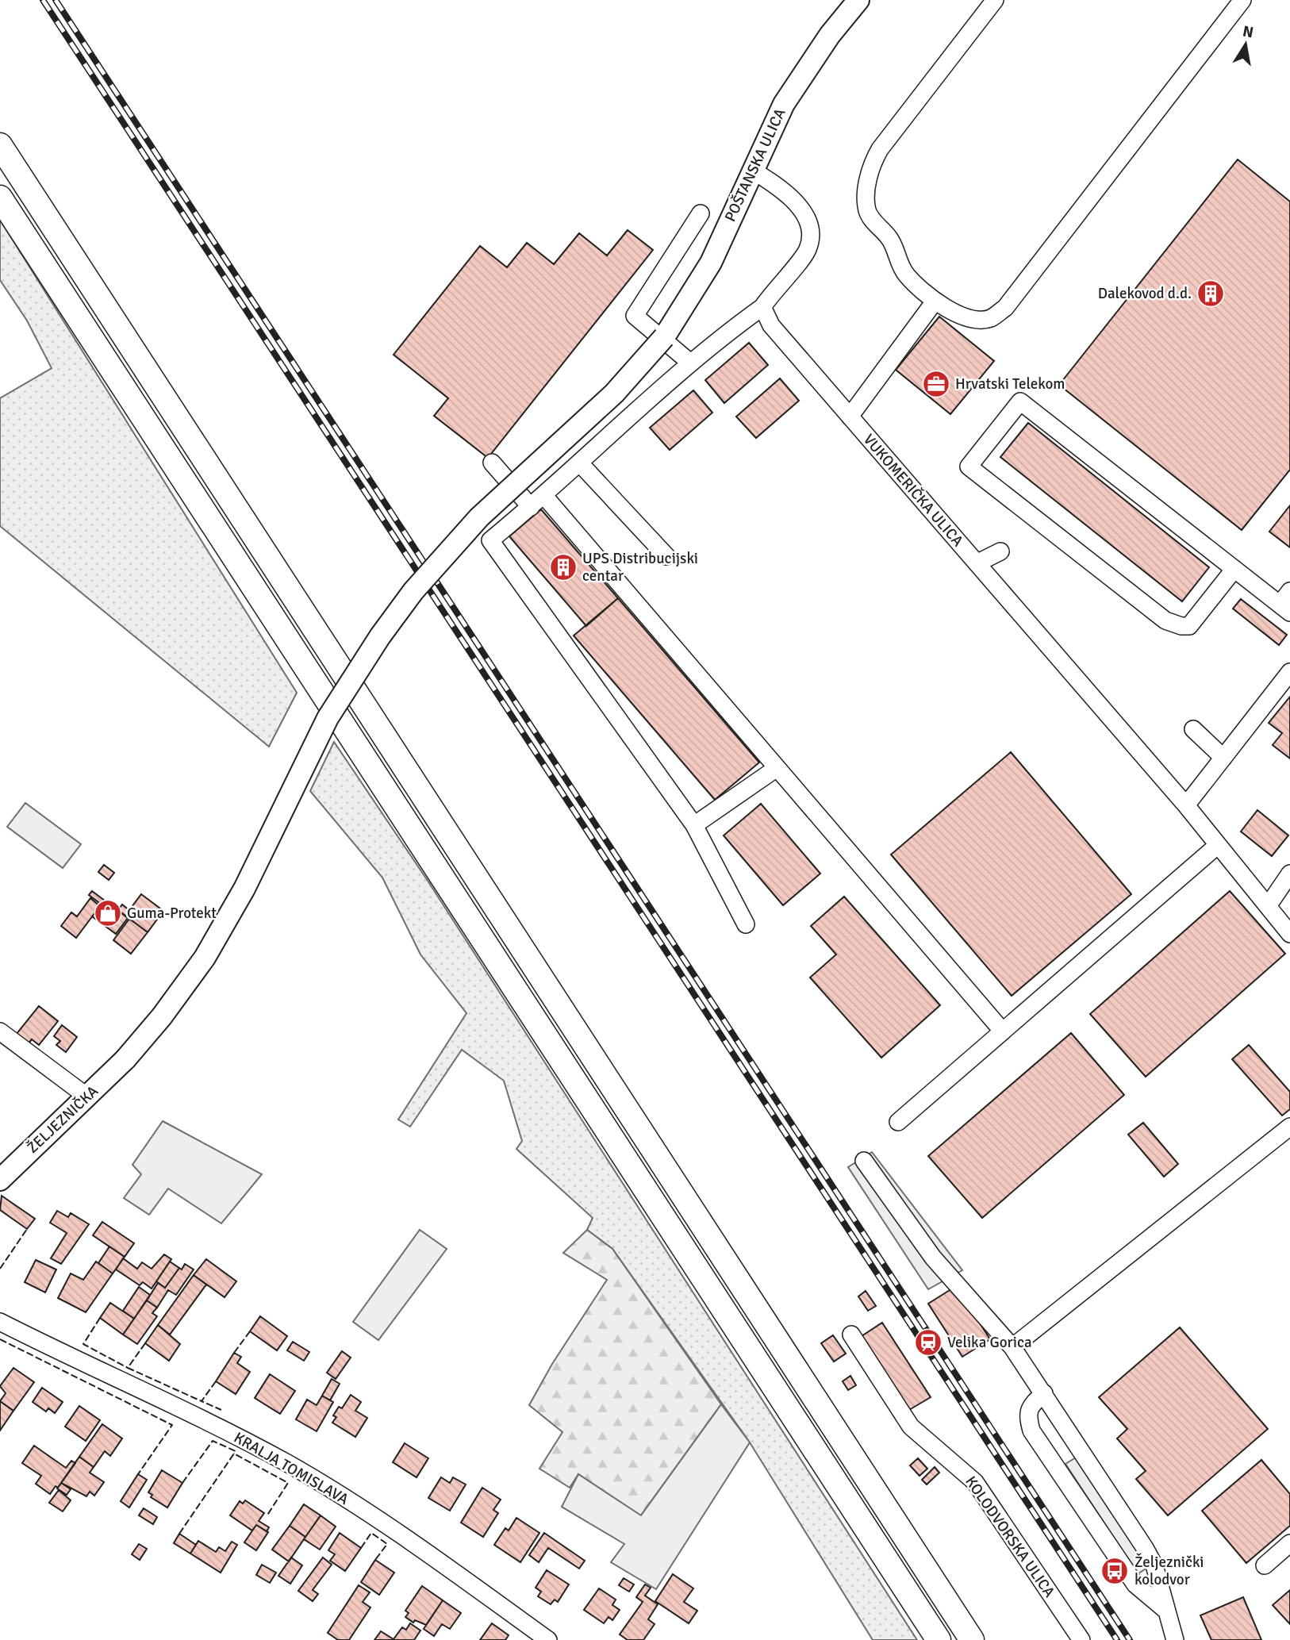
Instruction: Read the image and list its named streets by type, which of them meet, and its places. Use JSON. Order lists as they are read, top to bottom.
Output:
{
  "streets": {
    "main road": ["POŠTANSKA ULICA", "ŽELJEZNIČKA"],
    "street": ["VUKOMERIČKA ULICA", "KRALJA TOMISLAVA", "KOLODVORSKA ULICA"]
  },
  "crossings": [
    ["POŠTANSKA ULICA", "ŽELJEZNIČKA"]
  ],
  "places": {
    "building": ["Dalekovod d.d.", "UPS Distribucijski centar"],
    "office": ["Hrvatski Telekom"],
    "shop": ["Guma-Protekt"],
    "station": ["Velika Gorica"],
    "bus stop": ["Željeznički kolodvor"]
  },
  "north": "top"
}
